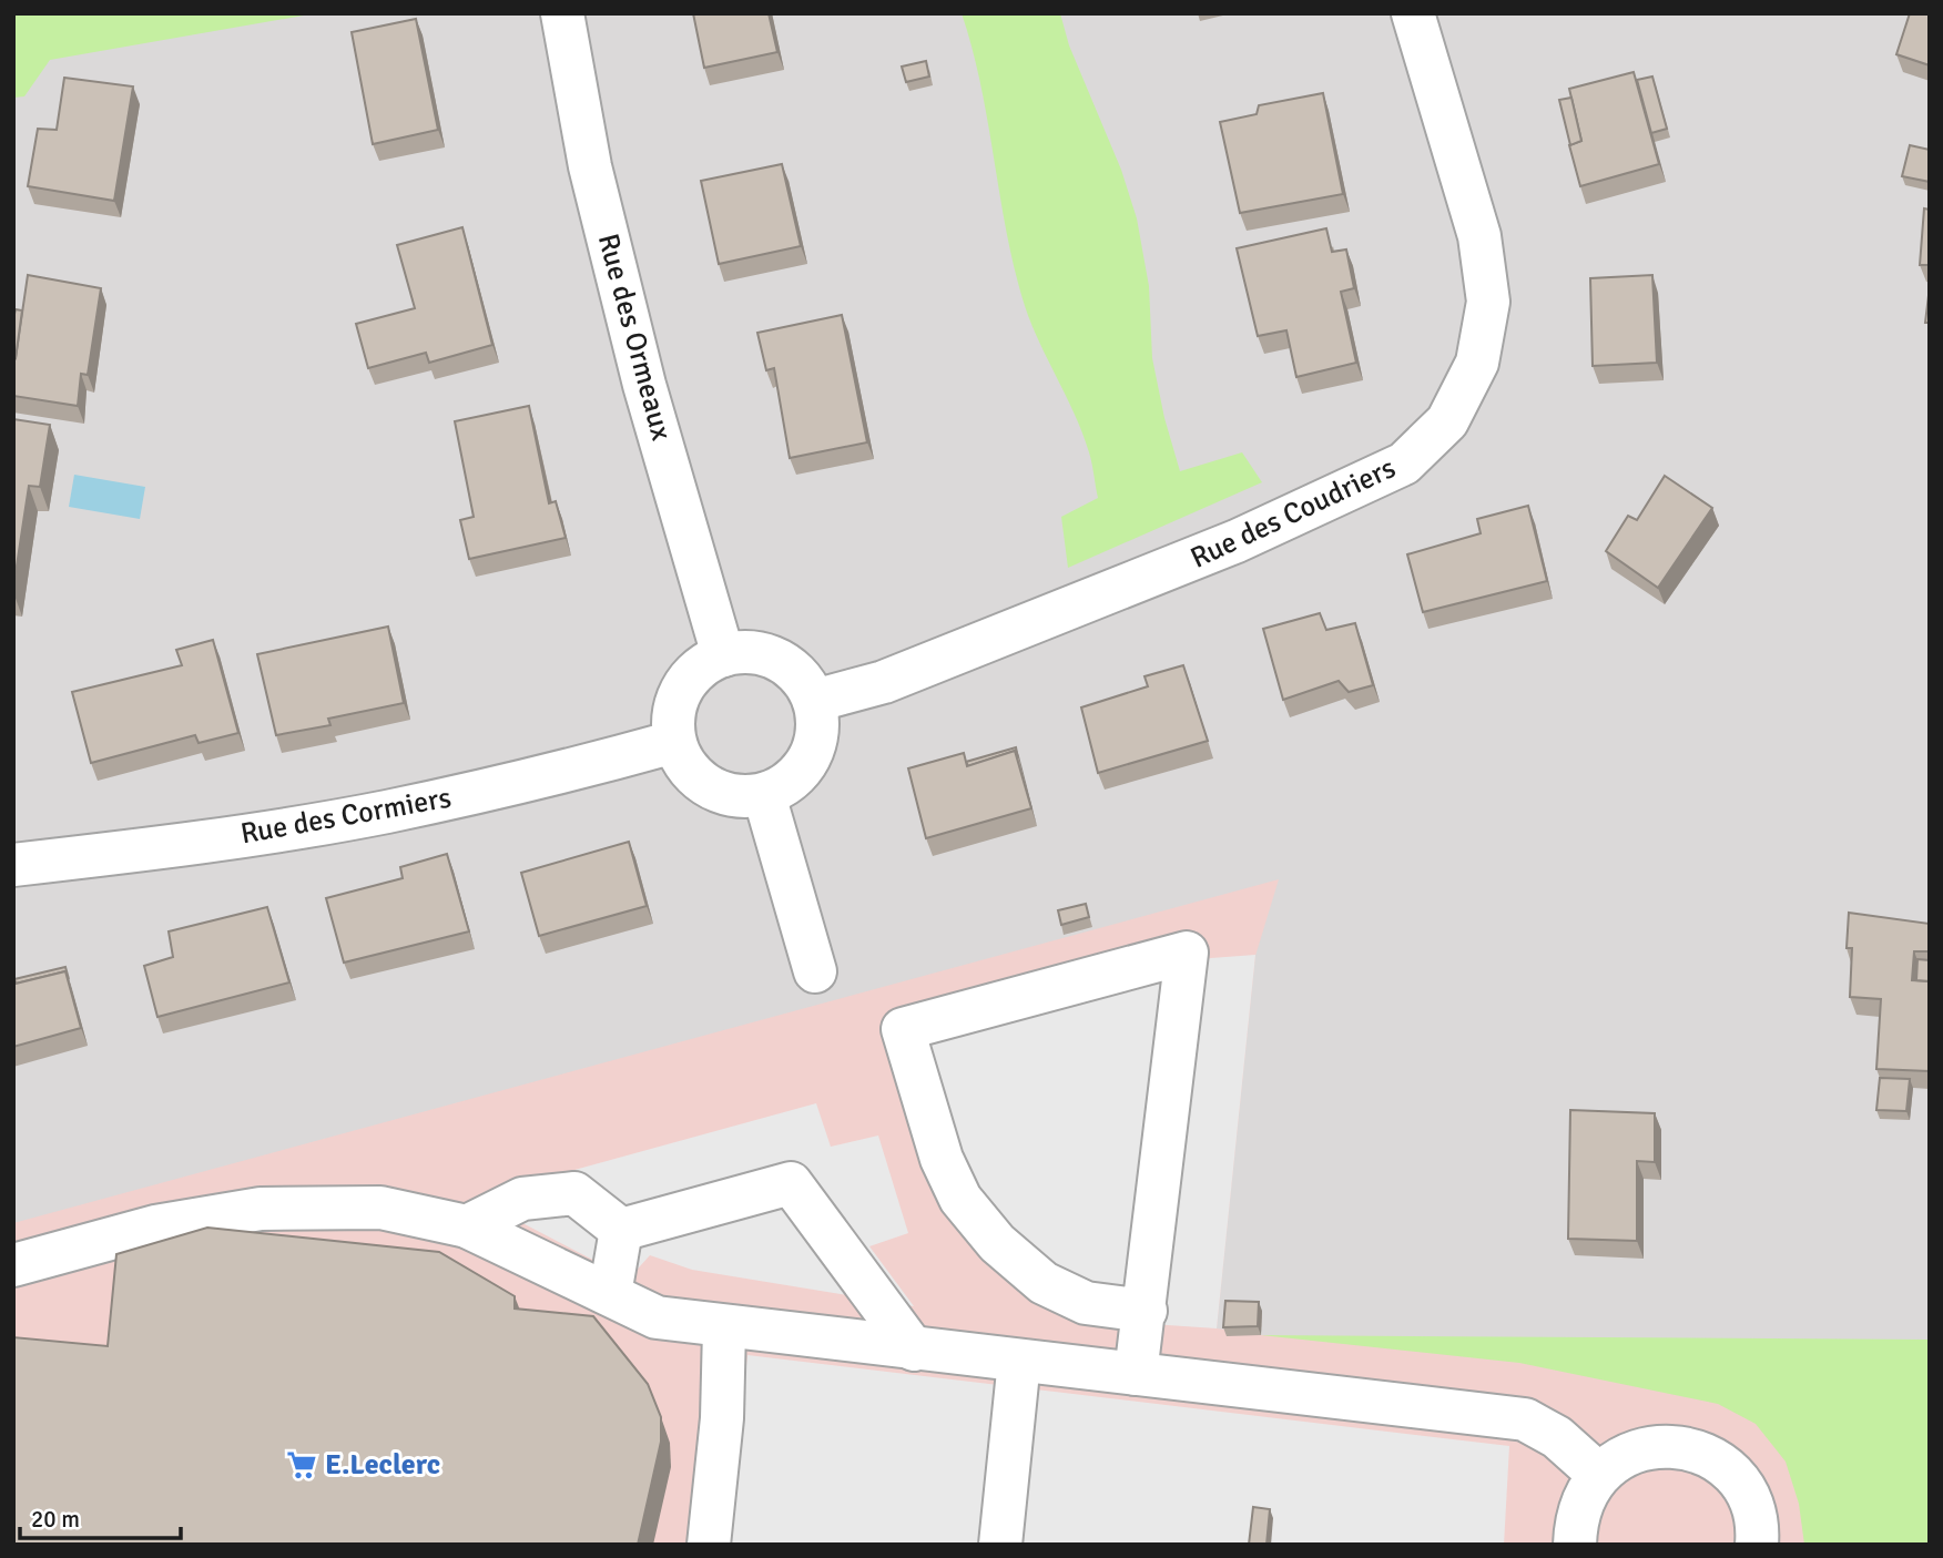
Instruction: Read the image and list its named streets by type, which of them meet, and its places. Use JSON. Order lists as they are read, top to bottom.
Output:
{
  "streets": {
    "street": ["Rue des Ormeaux", "Rue des Coudriers", "Rue des Cormiers"]
  },
  "crossings": [
    ["Rue des Ormeaux", "Rue des Coudriers"],
    ["Rue des Ormeaux", "Rue des Cormiers"],
    ["Rue des Coudriers", "Rue des Cormiers"]
  ],
  "places": {
    "supermarket": ["E.Leclerc"]
  },
  "scale_bar": "20 m"
}
